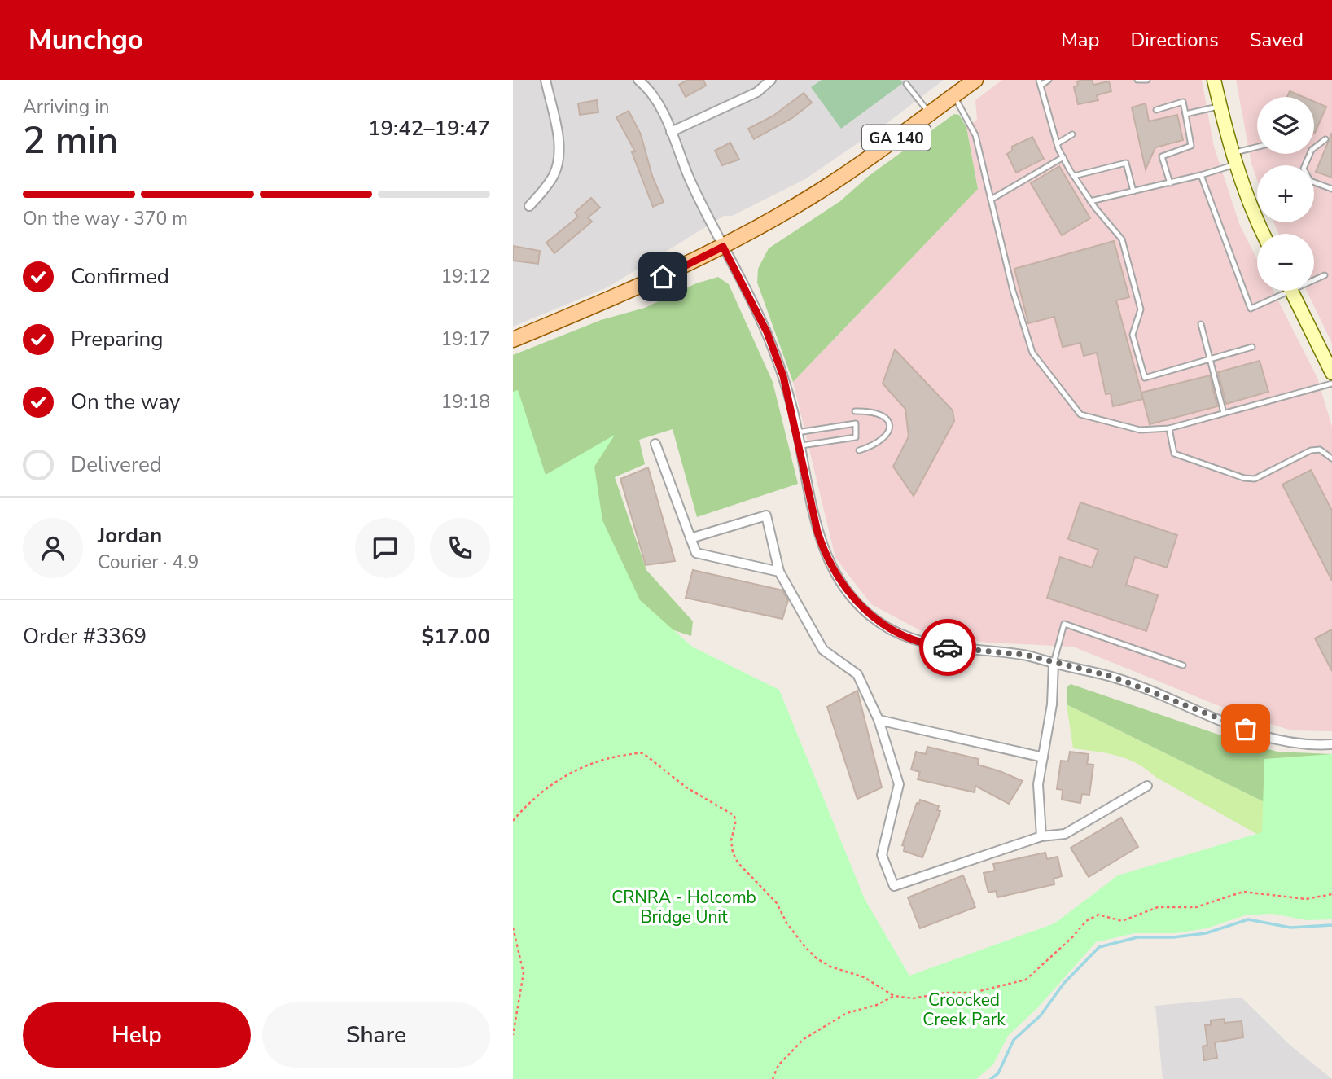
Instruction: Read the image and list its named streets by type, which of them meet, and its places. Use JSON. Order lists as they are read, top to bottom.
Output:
{
  "streets": {
    "main road": ["GA 140"]
  },
  "parks": ["CRNRA - Holcomb Bridge Unit", "Croocked Creek Park"],
  "page": {
    "header": "Munchgo",
    "nav": ["Map", "Directions", "Saved"],
    "heading": ["2 min", "Arriving in", "19:42–19:47"],
    "panel": [
      "Jordan",
      "Courier · 4.9",
      "Order #3369",
      "$17.00"
    ],
    "map_buttons": ["+", "−"],
    "bar": "On the way · 370 m",
    "list": [
      ["Confirmed", "19:12"],
      ["Preparing", "19:17"],
      ["On the way", "19:18"],
      "Delivered"
    ],
    "buttons": ["Help", "Share"]
  }
}
